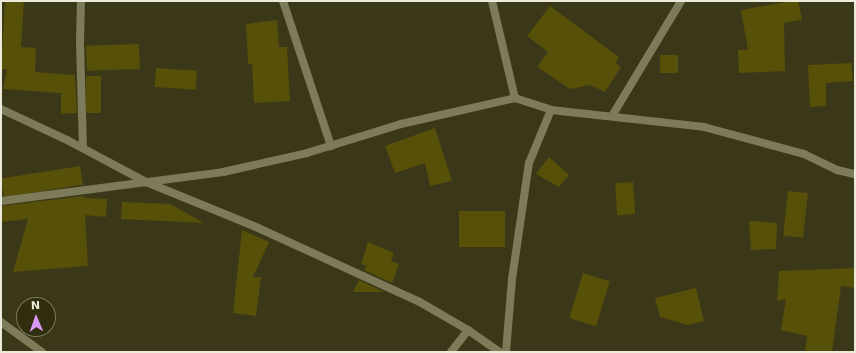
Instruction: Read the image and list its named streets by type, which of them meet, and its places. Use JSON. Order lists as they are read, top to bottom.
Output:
{
  "north": "top"
}
